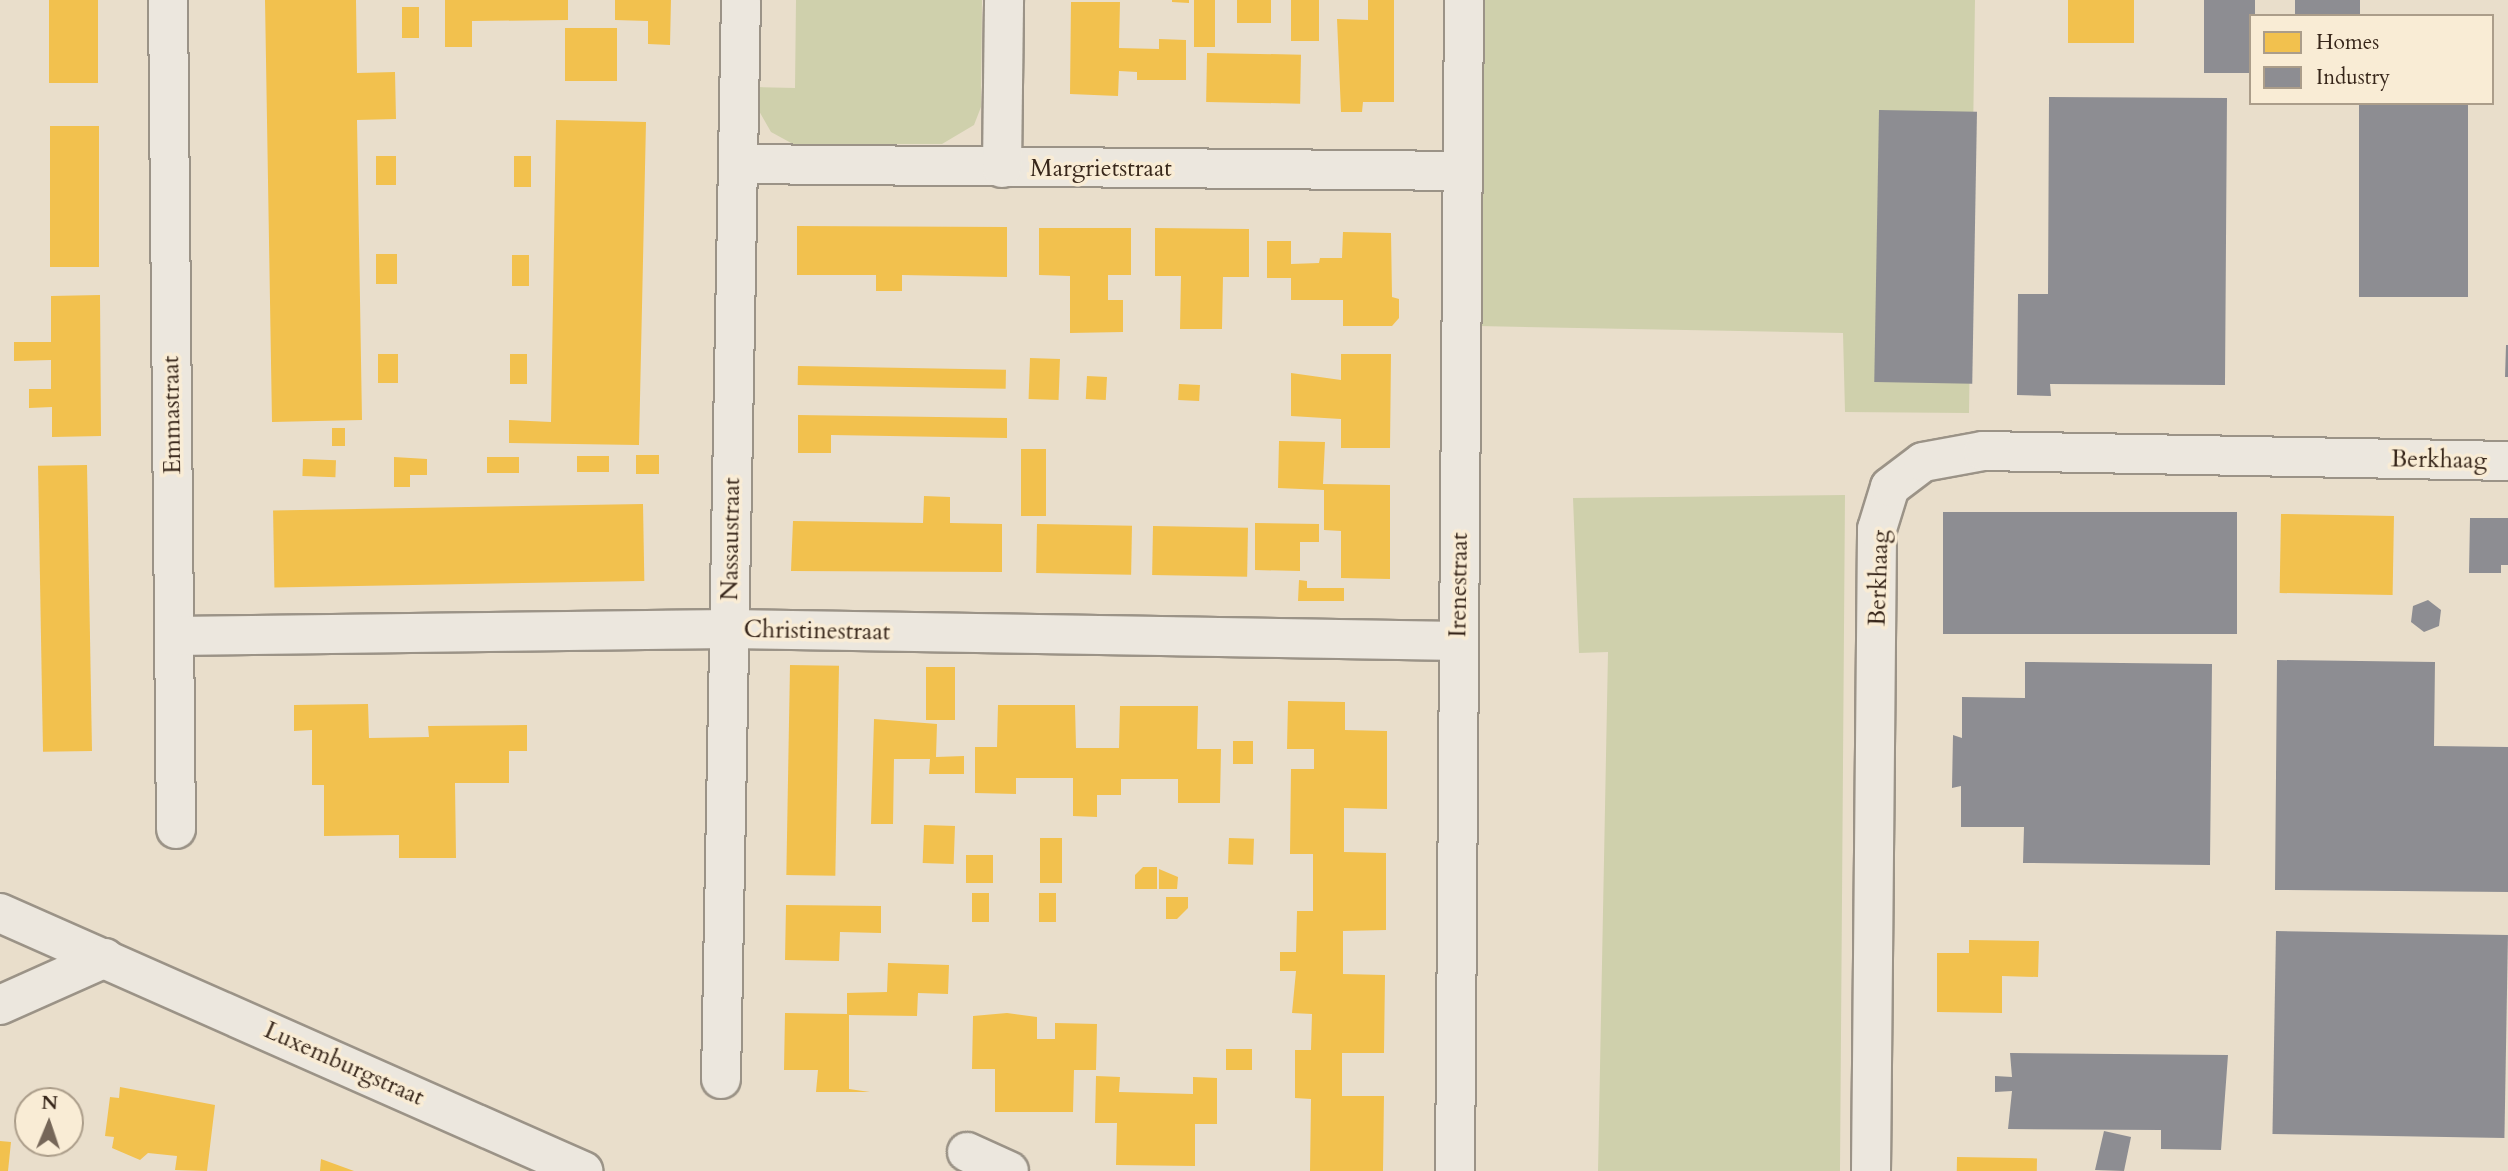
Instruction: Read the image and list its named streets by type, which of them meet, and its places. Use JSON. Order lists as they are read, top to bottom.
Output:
{
  "streets": {
    "street": [
      "Margrietstraat",
      "Emmastraat",
      "Berkhaag",
      "Nassaustraat",
      "Irenestraat",
      "Christinestraat",
      "Luxemburgstraat"
    ]
  },
  "crossings": [
    ["Margrietstraat", "Nassaustraat"],
    ["Margrietstraat", "Irenestraat"],
    ["Emmastraat", "Christinestraat"],
    ["Nassaustraat", "Christinestraat"],
    ["Irenestraat", "Christinestraat"]
  ],
  "legend": ["Homes", "Industry"],
  "north": "top"
}
